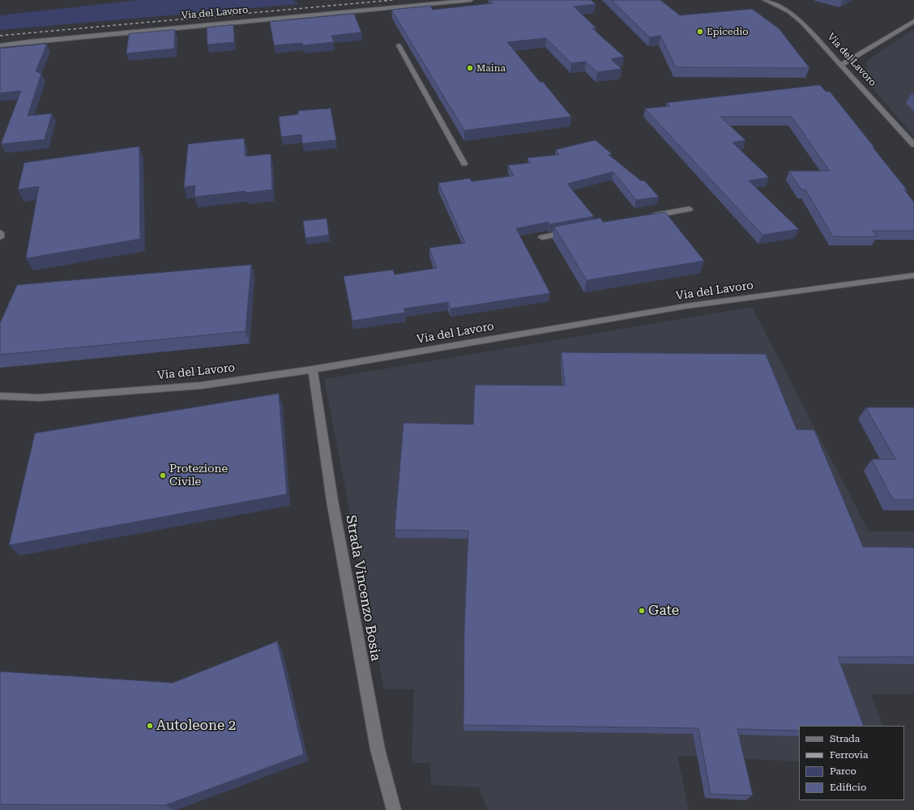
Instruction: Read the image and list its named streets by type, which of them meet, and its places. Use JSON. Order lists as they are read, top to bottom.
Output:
{
  "streets": {
    "street": ["Via del Lavoro", "Strada Vincenzo Bosia"]
  },
  "crossings": [
    ["Via del Lavoro", "Strada Vincenzo Bosia"]
  ],
  "places": [
    "Epicedio",
    "Maina",
    "Protezione Civile",
    "Gate",
    "Autoleone 2"
  ],
  "legend": [
    "Strada",
    "Ferrovia",
    "Parco",
    "Edificio"
  ]
}
